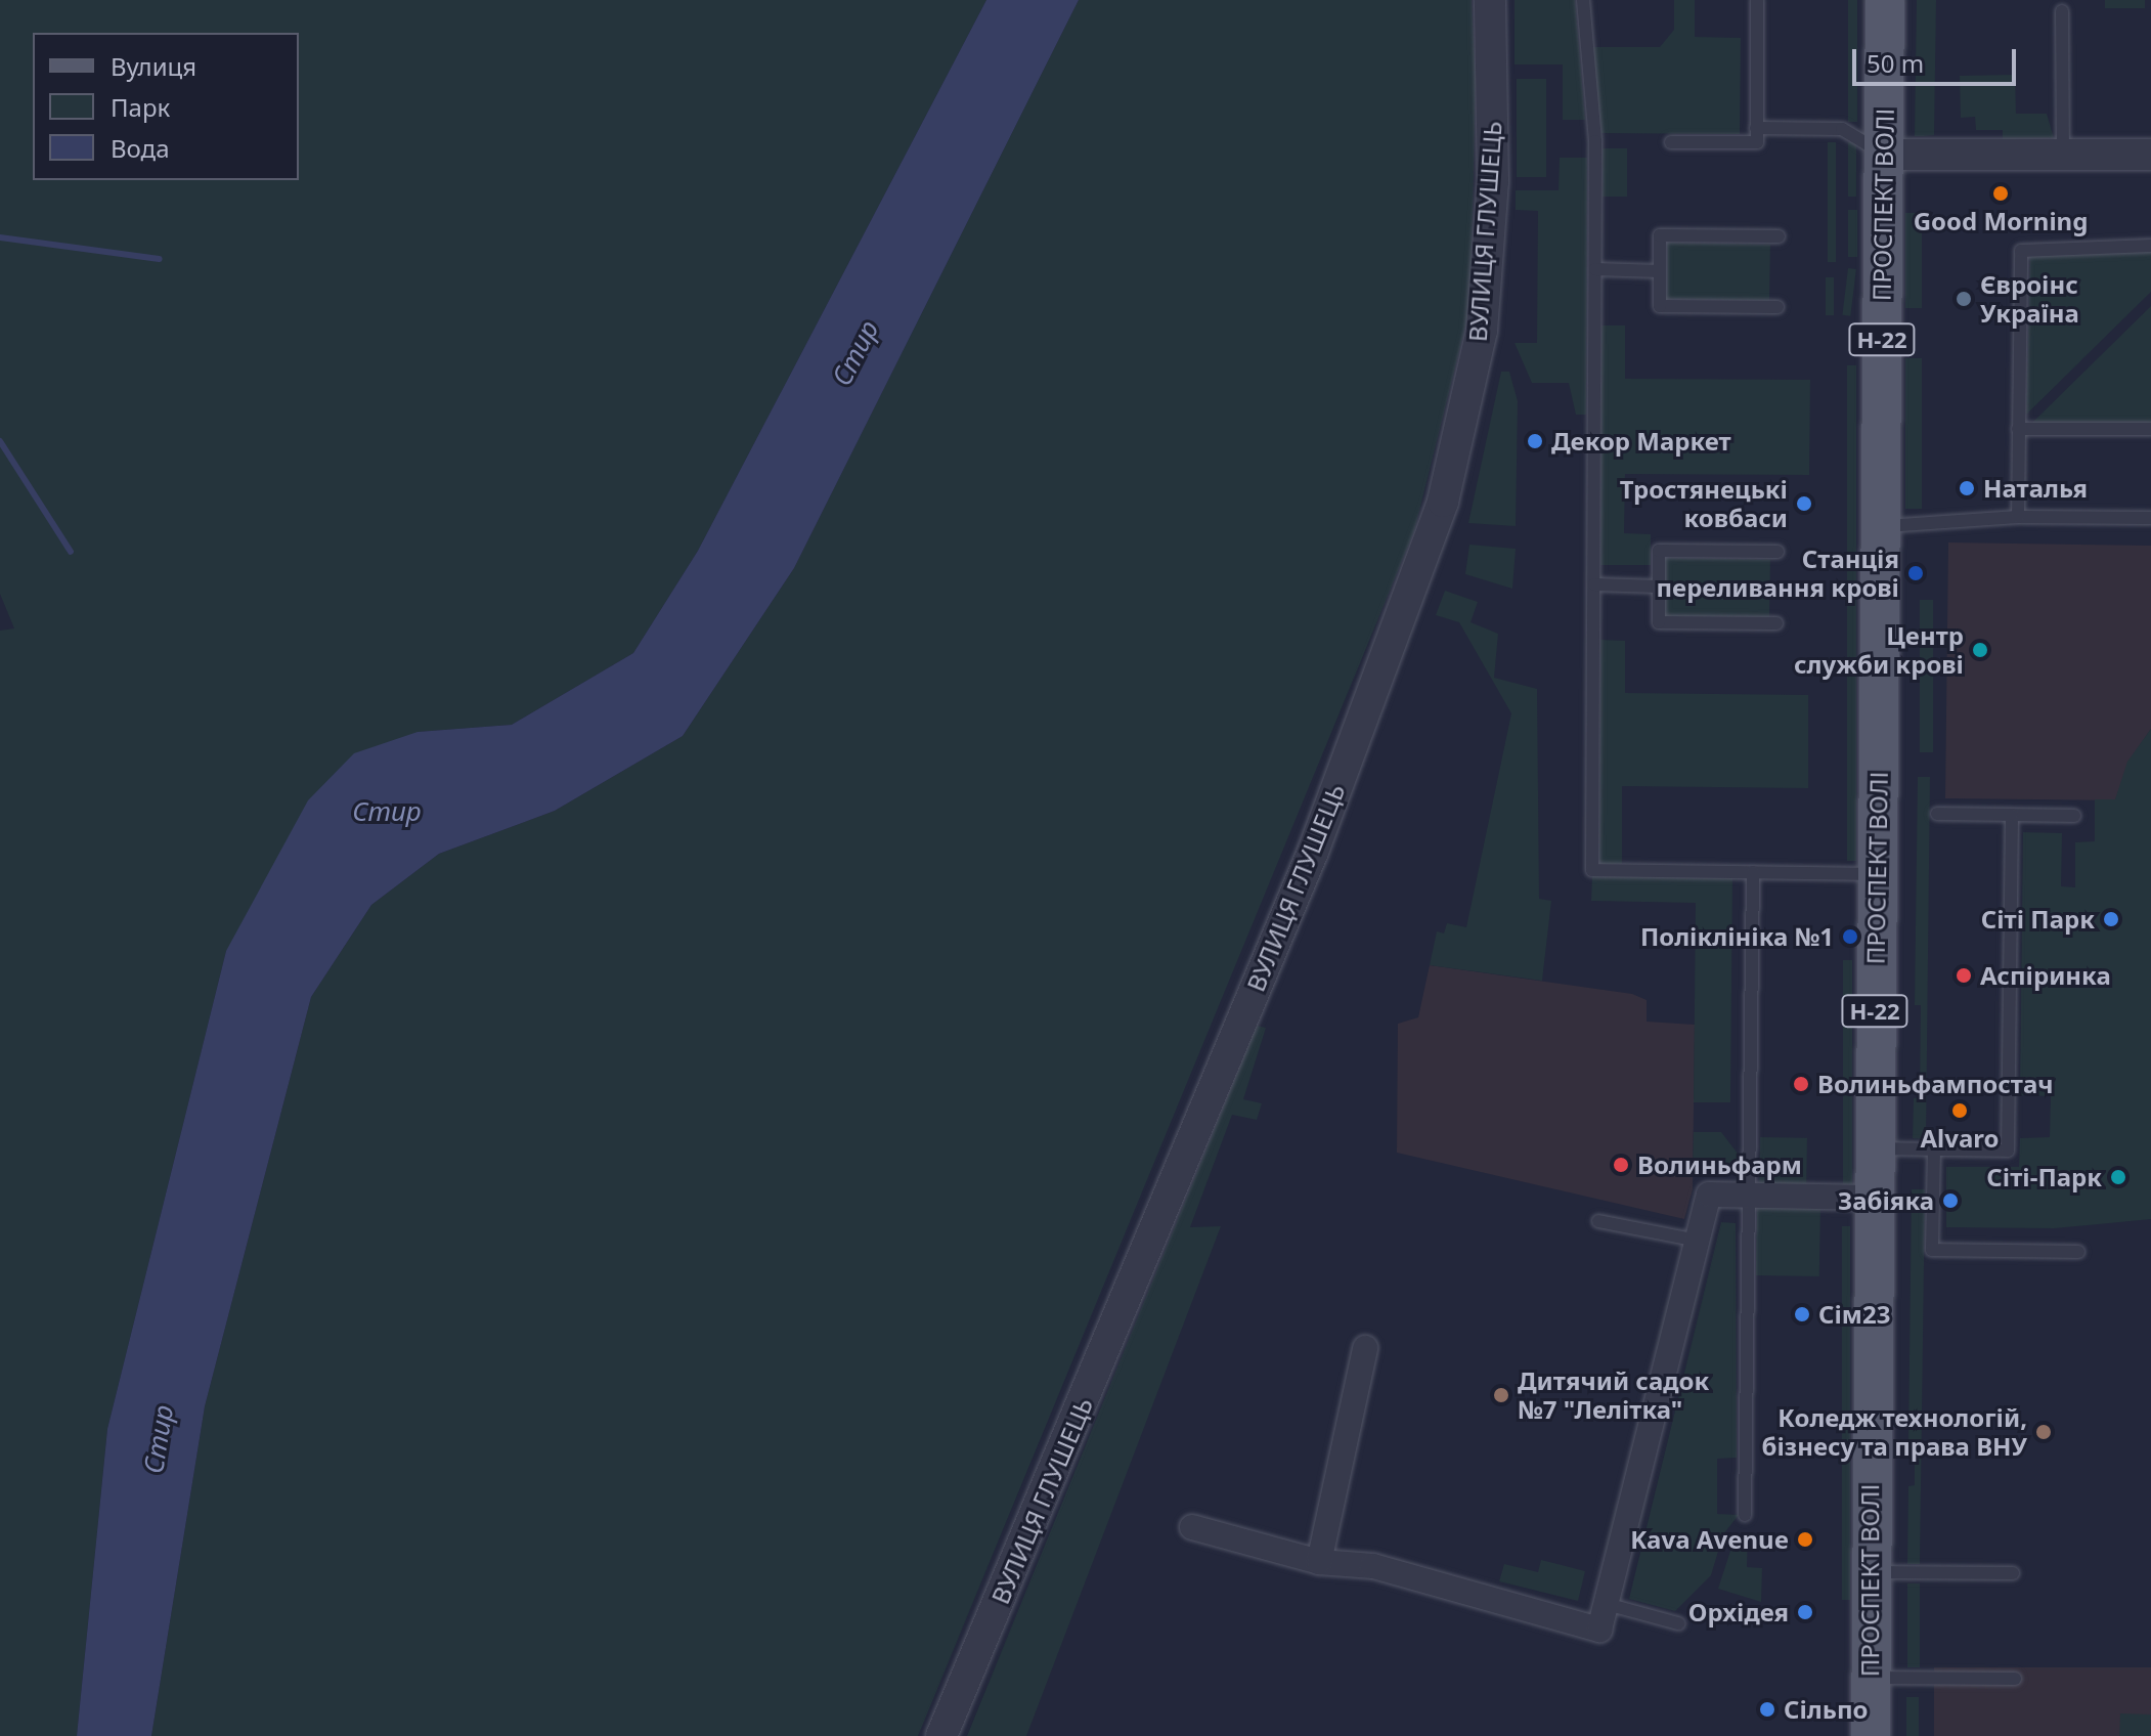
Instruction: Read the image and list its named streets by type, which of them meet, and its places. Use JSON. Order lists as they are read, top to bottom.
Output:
{
  "streets": {
    "main road": ["ПРОСПЕКТ ВОЛІ", "Н-22"],
    "street": ["ВУЛИЦЯ ГЛУШЕЦЬ"]
  },
  "water": ["Стир"],
  "places": [
    "Good Morning",
    "Євроінс Україна",
    "Декор Маркет",
    "Наталья",
    "Тростянецькі ковбаси",
    "Станція переливання крові",
    "Центр служби крові",
    "Сіті Парк",
    "Поліклініка №1",
    "Аспіринка",
    "Волиньфампостач",
    "Alvaro",
    "Волиньфарм",
    "Сіті-Парк",
    "Забіяка",
    "Сім23",
    "Дитячий садок №7 \"Лелітка\"",
    "Коледж технологій, бізнесу та права ВНУ",
    "Kava Avenue",
    "Орхідея",
    "Сільпо"
  ],
  "legend": ["Вулиця", "Парк", "Вода"],
  "scale_bar": "50 m"
}
